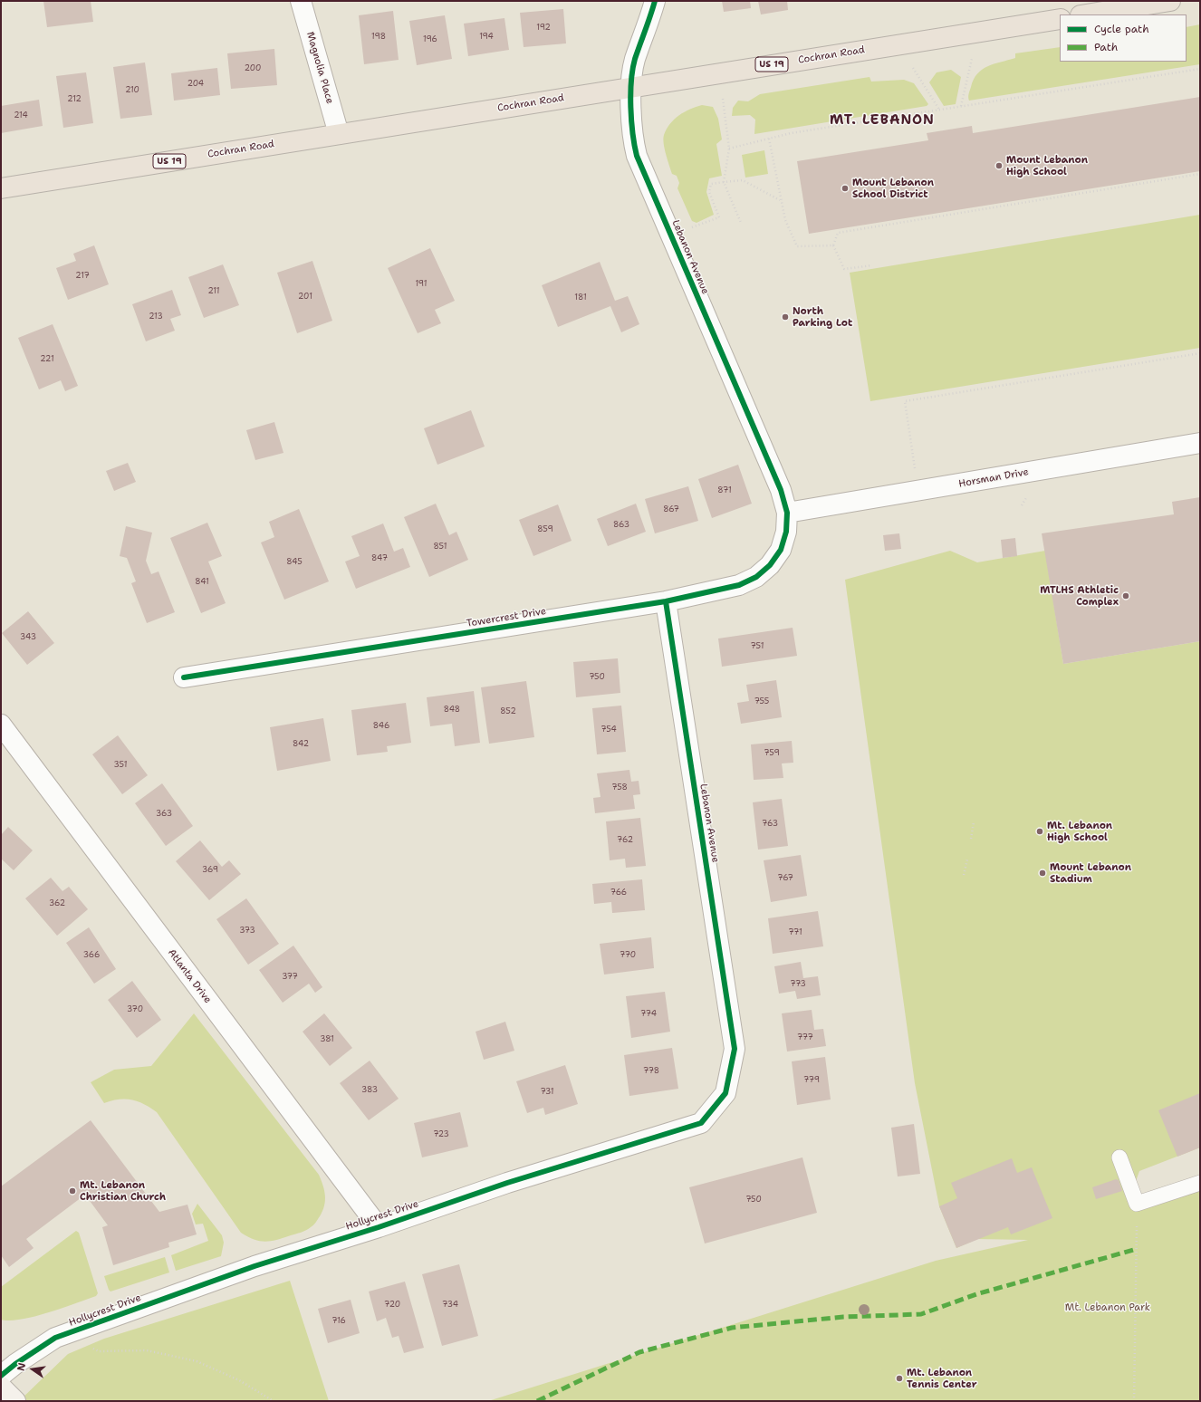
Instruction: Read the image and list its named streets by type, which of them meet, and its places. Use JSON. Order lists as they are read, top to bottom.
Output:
{
  "streets": {
    "main road": ["Cochran Road", "US 19"],
    "street": [
      "Magnolia Place",
      "Lebanon Avenue",
      "Horsman Drive",
      "Towercrest Drive",
      "Atlanta Drive",
      "Hollycrest Drive"
    ]
  },
  "crossings": [
    ["Cochran Road", "Magnolia Place"],
    ["Cochran Road", "Lebanon Avenue"],
    ["Lebanon Avenue", "Horsman Drive"],
    ["Lebanon Avenue", "Towercrest Drive"],
    ["Lebanon Avenue", "Hollycrest Drive"],
    ["Horsman Drive", "Towercrest Drive"],
    ["Atlanta Drive", "Hollycrest Drive"]
  ],
  "districts": ["MT. LEBANON"],
  "parks": ["Mt. Lebanon Park"],
  "places": [
    "Mount Lebanon High School",
    "Mount Lebanon School District",
    "North Parking Lot",
    "MTLHS Athletic Complex",
    "Mt. Lebanon High School",
    "Mount Lebanon Stadium",
    "Mt. Lebanon Christian Church",
    "Mt. Lebanon Tennis Center"
  ],
  "house_numbers": [
    "192",
    "198",
    "194",
    "196",
    "200",
    "204",
    "210",
    "212",
    "214",
    "217",
    "191",
    "211",
    "201",
    "181",
    "213",
    "221",
    "871",
    "867",
    "863",
    "859",
    "851",
    "847",
    "845",
    "841",
    "343",
    "751",
    "750",
    "755",
    "848",
    "852",
    "846",
    "754",
    "842",
    "759",
    "351",
    "758",
    "363",
    "763",
    "762",
    "369",
    "767",
    "766",
    "362",
    "373",
    "771",
    "366",
    "770",
    "377",
    "773",
    "370",
    "774",
    "777",
    "381",
    "778",
    "779",
    "383",
    "731",
    "723",
    "750",
    "720",
    "734",
    "716"
  ],
  "legend": ["Cycle path", "Path"],
  "north": "left"
}
